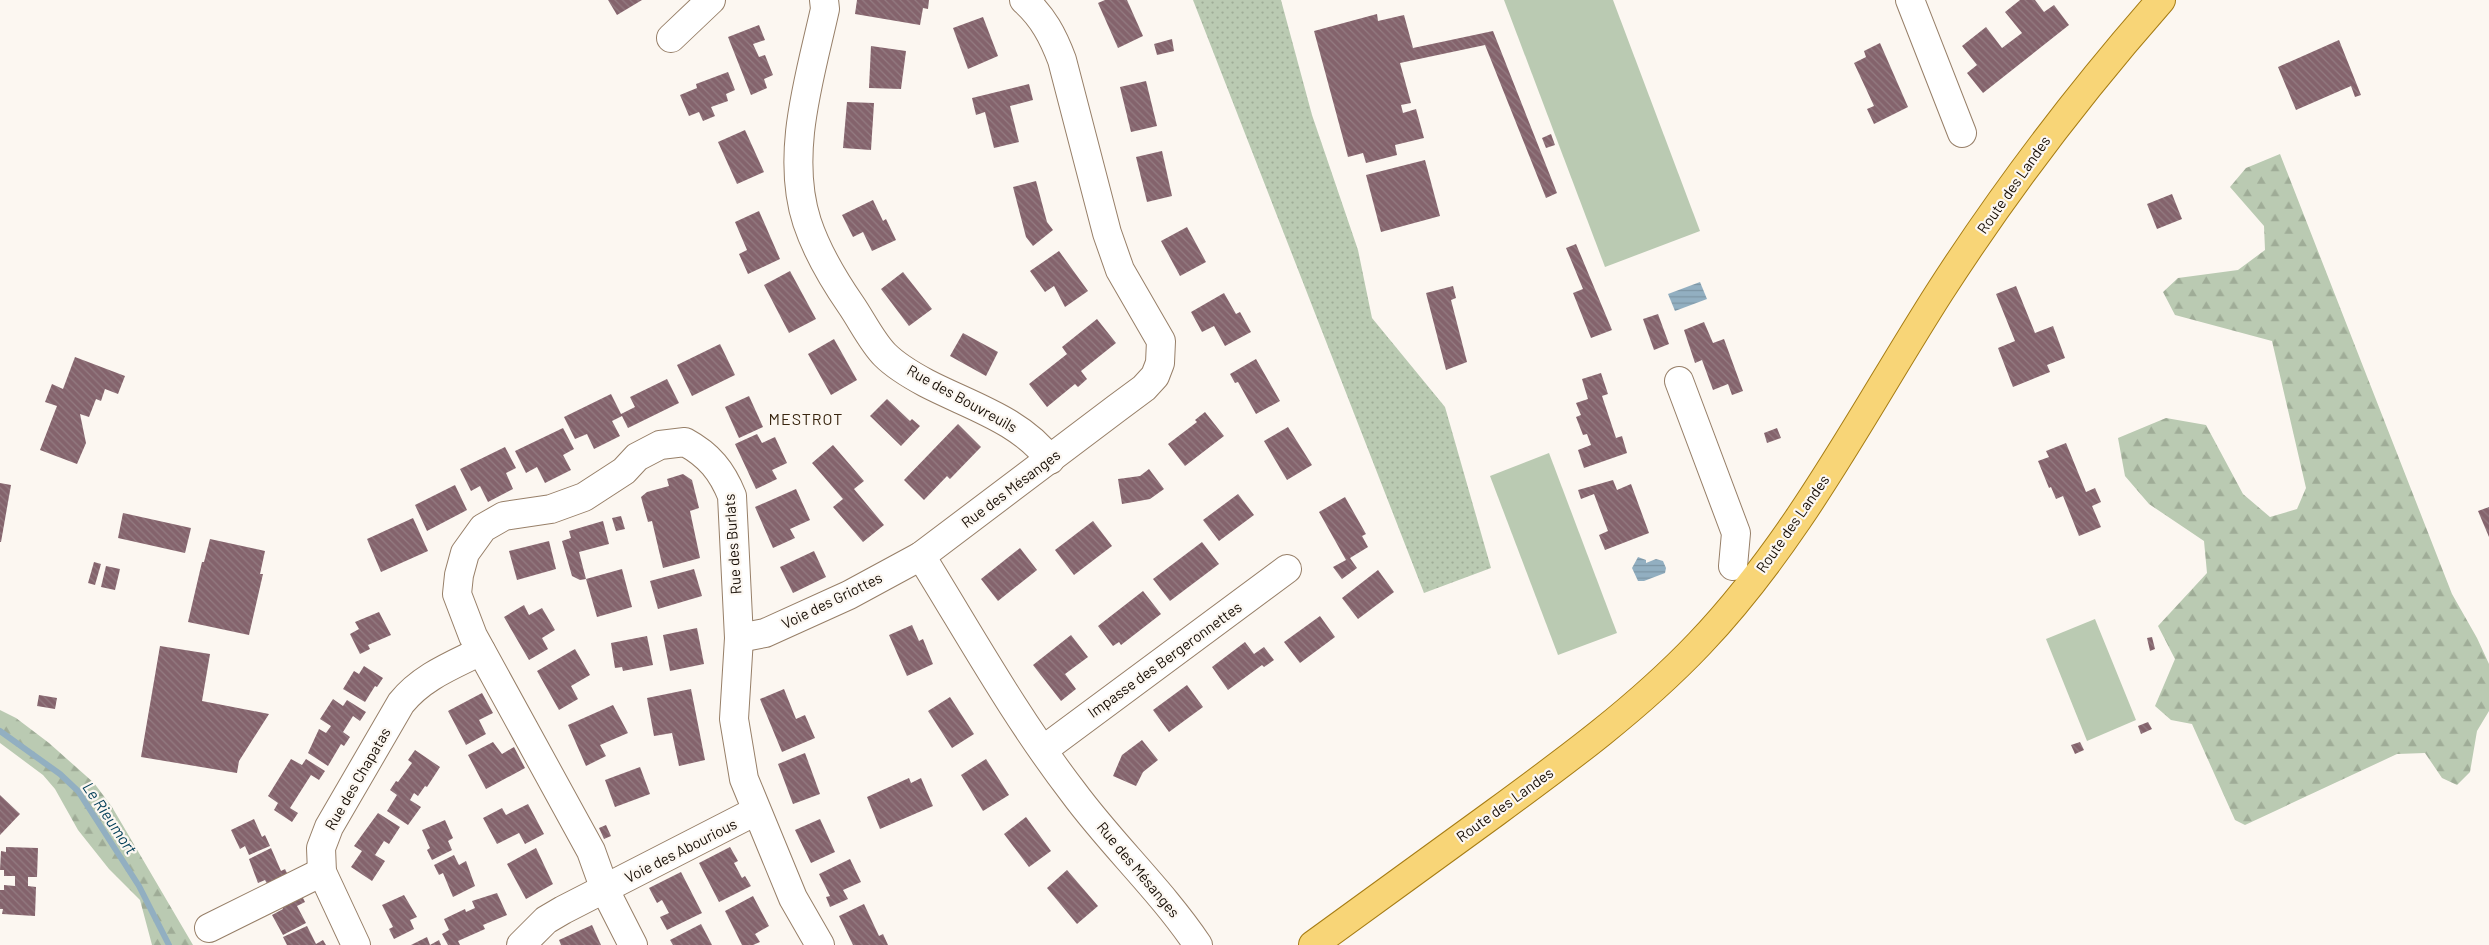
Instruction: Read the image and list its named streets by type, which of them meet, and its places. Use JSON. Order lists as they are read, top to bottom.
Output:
{
  "streets": {
    "main road": ["Route des Landes"],
    "street": [
      "Rue des Bouvreuils",
      "Rue des Mésanges",
      "Rue des Burlats",
      "Voie des Griottes",
      "Impasse des Bergeronnettes",
      "Rue des Chapatas",
      "Voie des Abourious"
    ]
  },
  "crossings": [
    ["Rue des Bouvreuils", "Rue des Mésanges"],
    ["Rue des Mésanges", "Voie des Griottes"],
    ["Rue des Mésanges", "Impasse des Bergeronnettes"],
    ["Rue des Burlats", "Voie des Griottes"],
    ["Rue des Burlats", "Rue des Chapatas"],
    ["Rue des Burlats", "Voie des Abourious"]
  ],
  "districts": ["MESTROT"],
  "water": ["Le Rieumort"]
}
